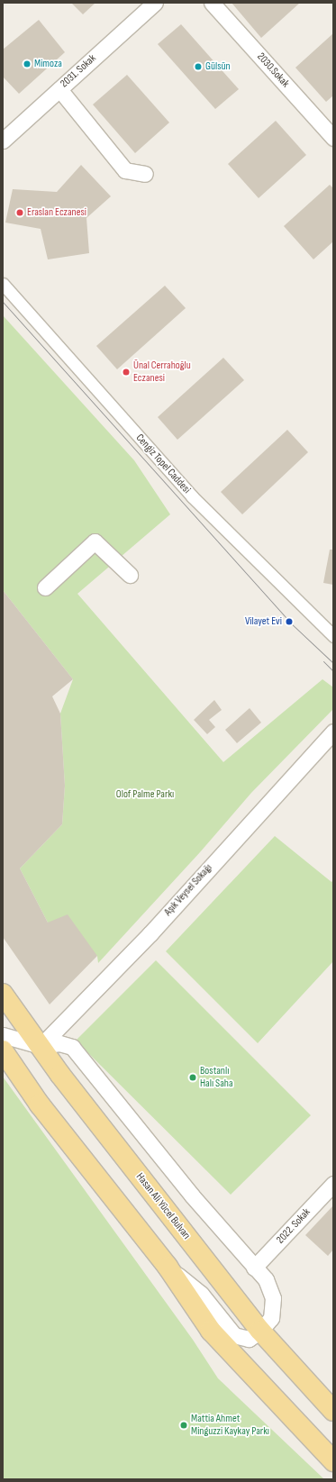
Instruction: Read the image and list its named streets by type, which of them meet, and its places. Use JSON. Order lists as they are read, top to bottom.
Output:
{
  "streets": {
    "main road": ["Hasan Ali Yücel Bulvarı"],
    "street": [
      "2030.Sokak",
      "2031. Sokak",
      "Cengiz Topel Caddesi",
      "Aşık Veysel Sokağı",
      "2022. Sokak"
    ]
  },
  "crossings": [
    ["Aşık Veysel Sokağı", "Hasan Ali Yücel Bulvarı"]
  ],
  "parks": ["Olof Palme Parkı"],
  "places": [
    "Mimoza",
    "Gülsün",
    "Eraslan Eczanesi",
    "Ünal Cerrahoğlu Eczanesi",
    "Vilayet Evi",
    "Bostanlı Halı Saha",
    "Mattia Ahmet Minguzzi Kaykay Parkı"
  ]
}
